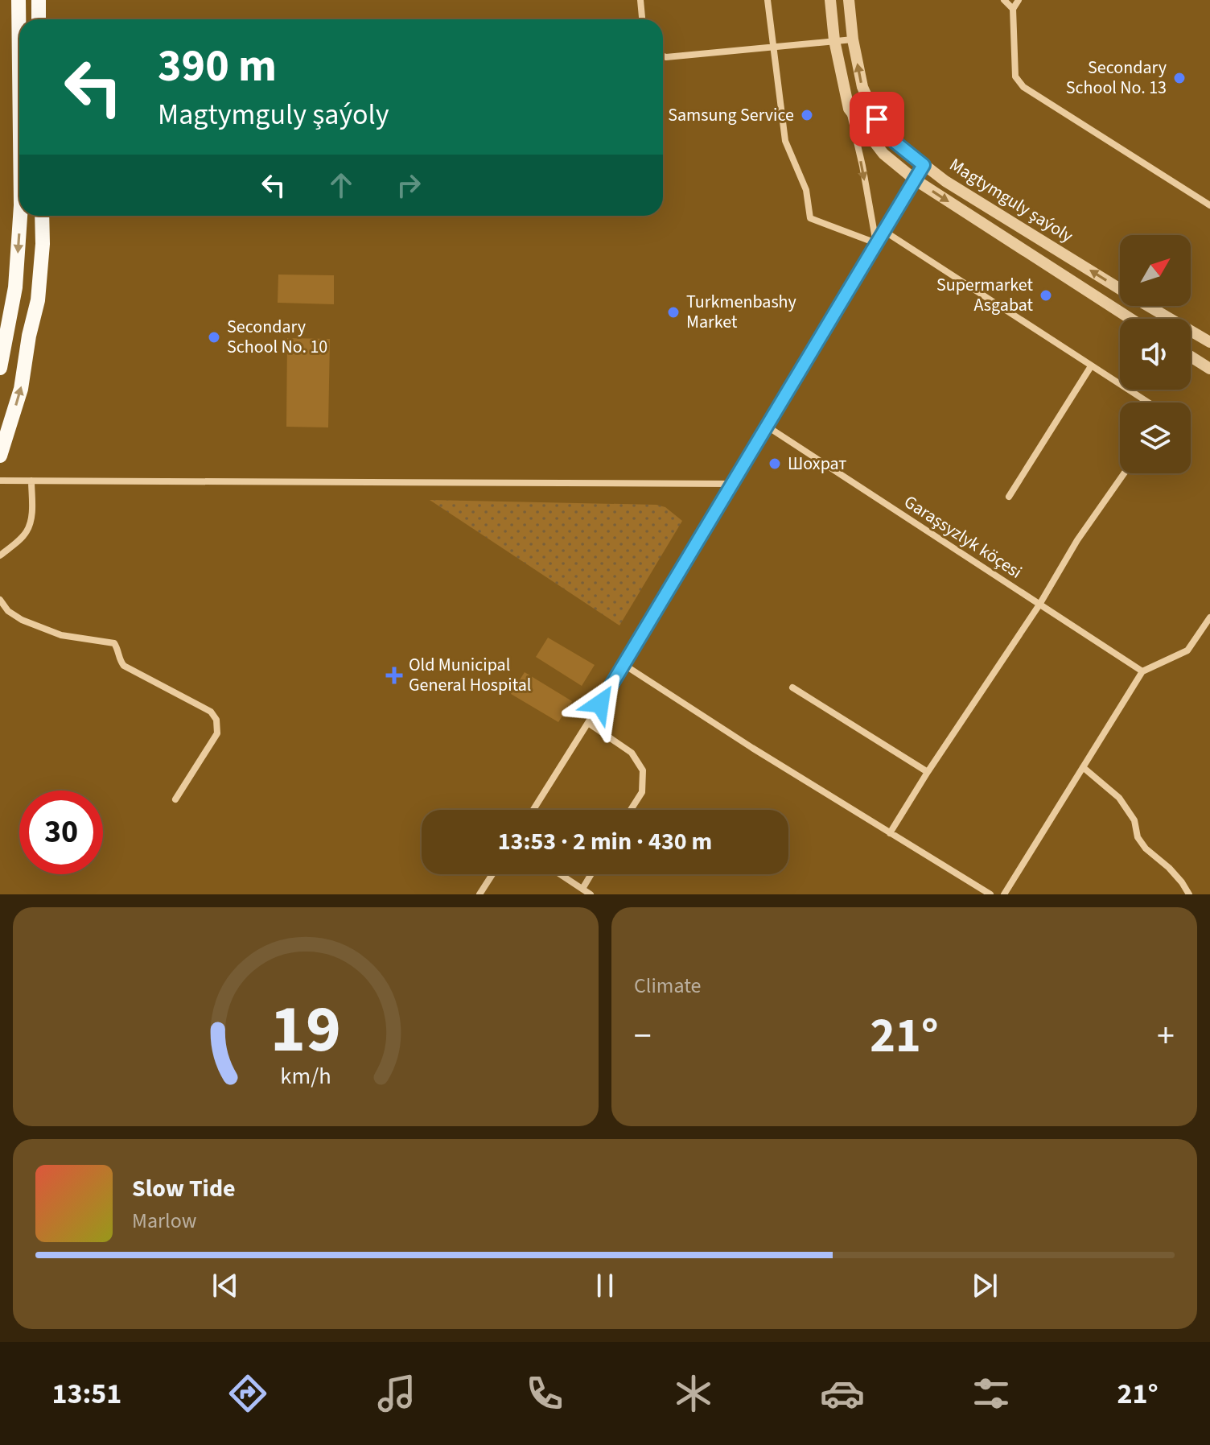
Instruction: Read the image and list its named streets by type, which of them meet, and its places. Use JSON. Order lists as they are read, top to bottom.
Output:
{
  "streets": {
    "street": ["Magtymguly şaýoly", "Garaşsyzlyk köçesi"]
  },
  "places": {
    "other": [
      "Secondary School No. 13",
      "Samsung Service",
      "Supermarket Asgabat",
      "Turkmenbashy Market",
      "Secondary School No. 10",
      "Шохрат"
    ],
    "health": ["Old Municipal General Hospital"]
  },
  "north": "top right",
  "page": {
    "turn": ["390 m", "Magtymguly şaýoly"],
    "limit": "30",
    "trip": "13:53 · 2 min · 430 m",
    "tile": "Climate",
    "heat": ["−", "21°", "+"],
    "song": ["Slow Tide", "Marlow"],
    "tabs": ["13:51", "21°"],
    "gauge": ["19", "km/h"]
  }
}
